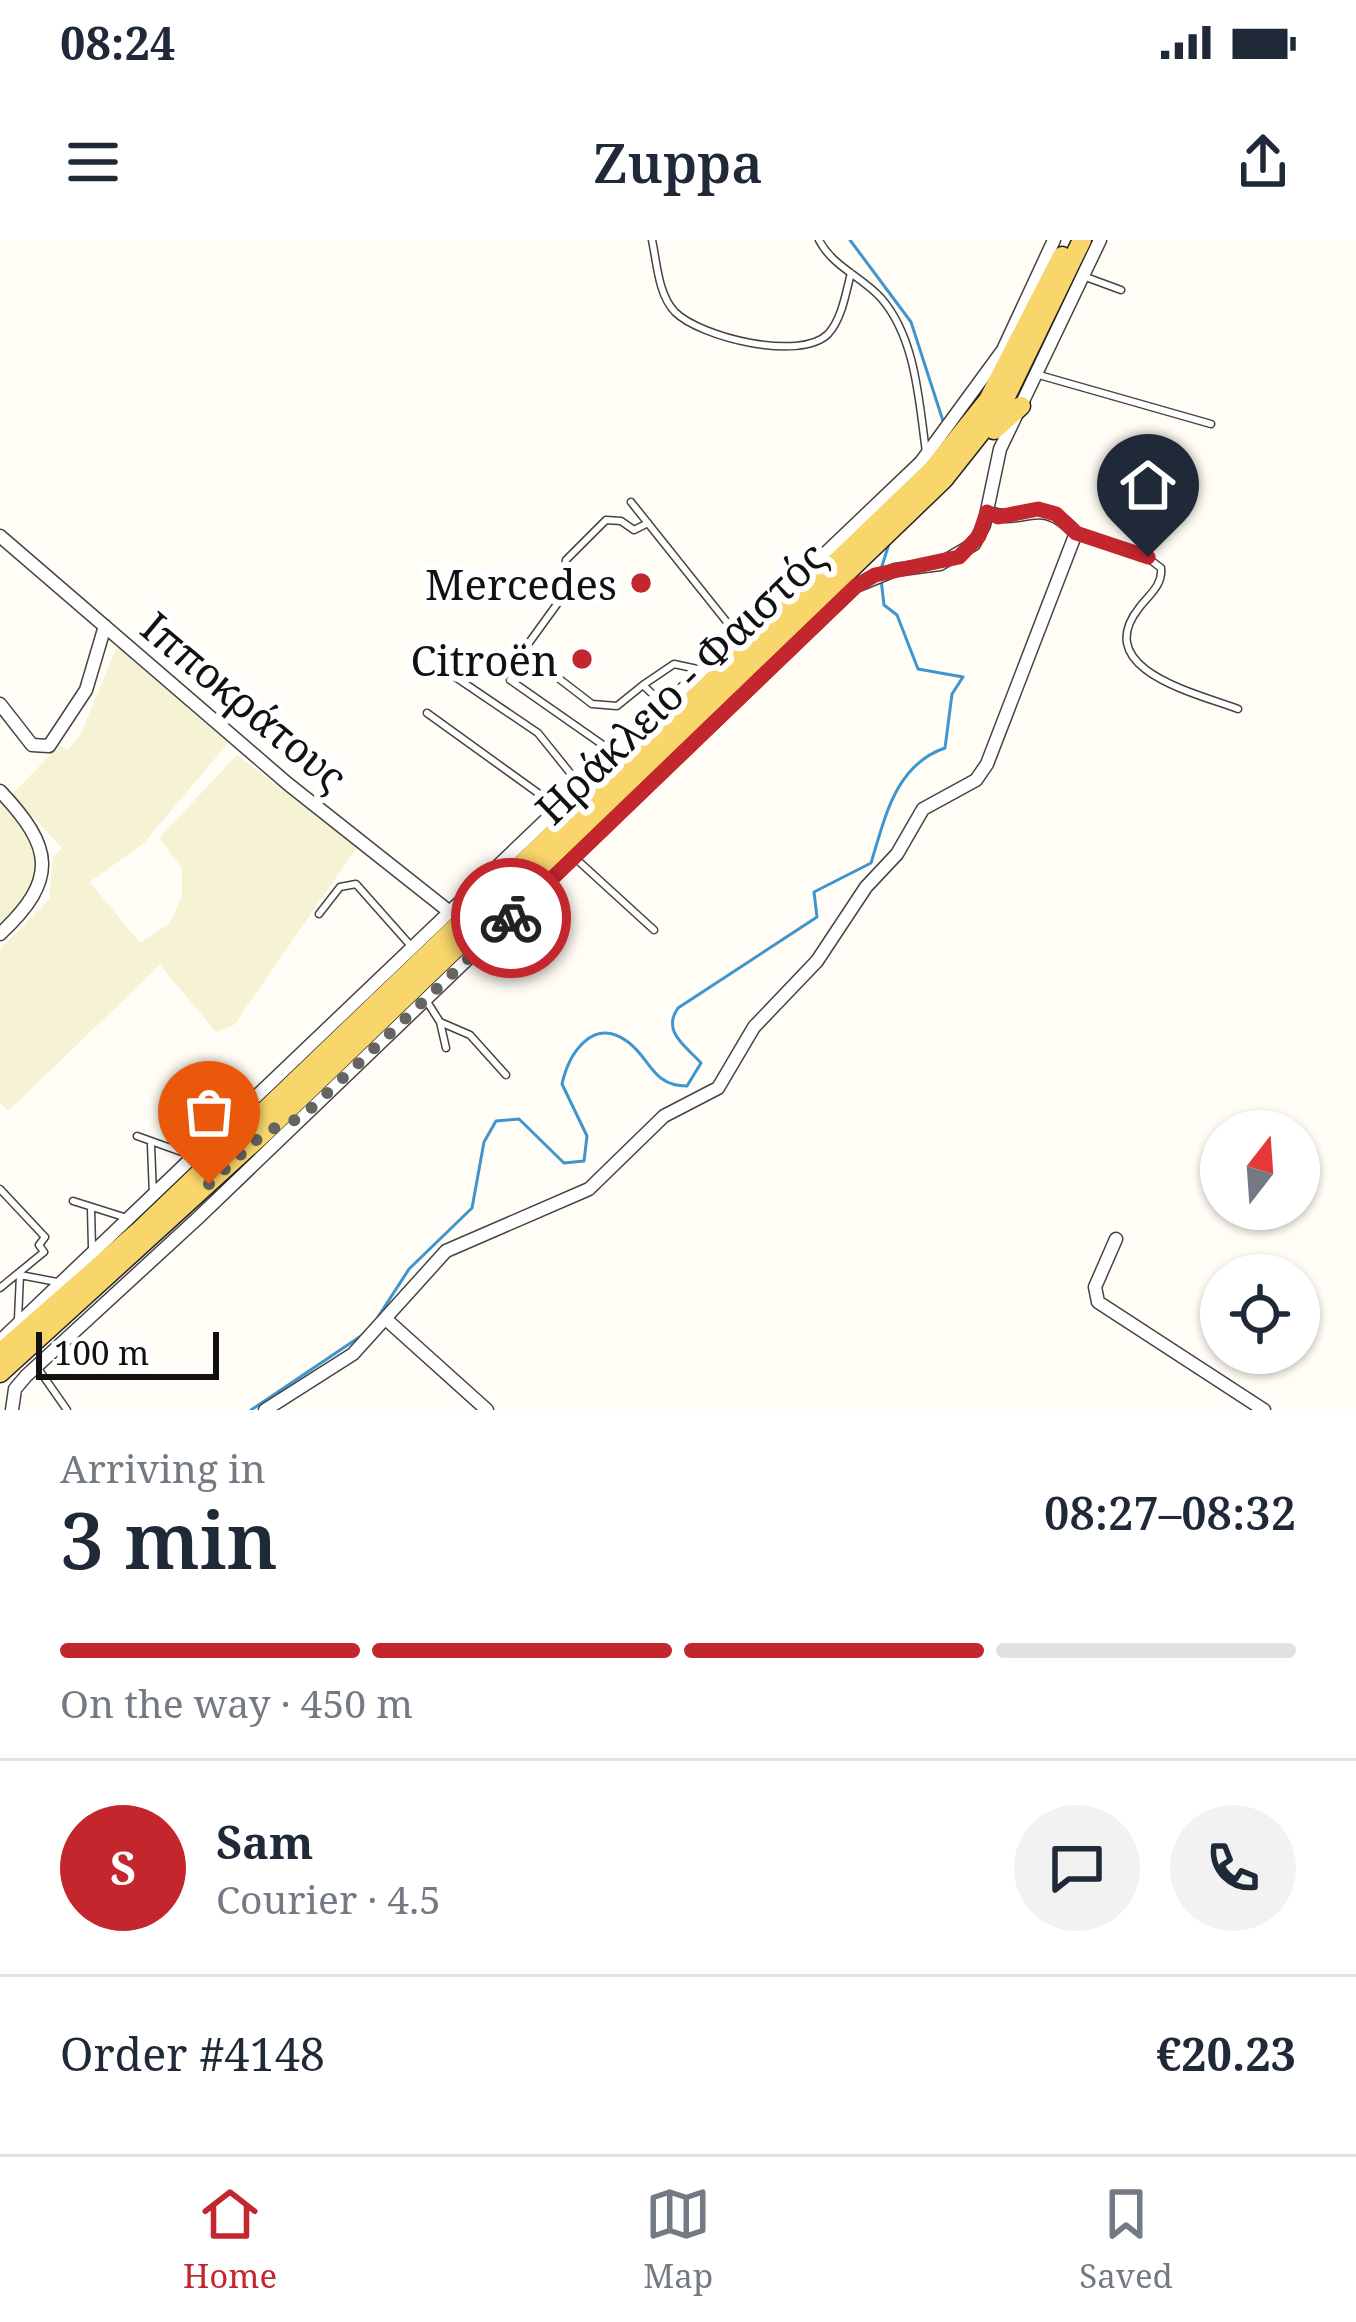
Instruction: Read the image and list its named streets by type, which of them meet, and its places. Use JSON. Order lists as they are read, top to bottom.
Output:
{
  "streets": {
    "main road": ["Ηράκλειο - Φαιστός"],
    "street": ["Ιπποκράτους"]
  },
  "places": ["Mercedes", "Citroën"],
  "scale_bar": "100 m",
  "north": "top",
  "page": {
    "status": "08:24",
    "header": "Zuppa",
    "scale": "100 m",
    "heading": ["3 min", "Arriving in", "08:27–08:32"],
    "panel": [
      "Sam",
      "Courier · 4.5",
      "Order #4148",
      "€20.23"
    ],
    "bar": "On the way · 450 m",
    "round": "S",
    "tabs": ["Home", "Map", "Saved"]
  }
}
